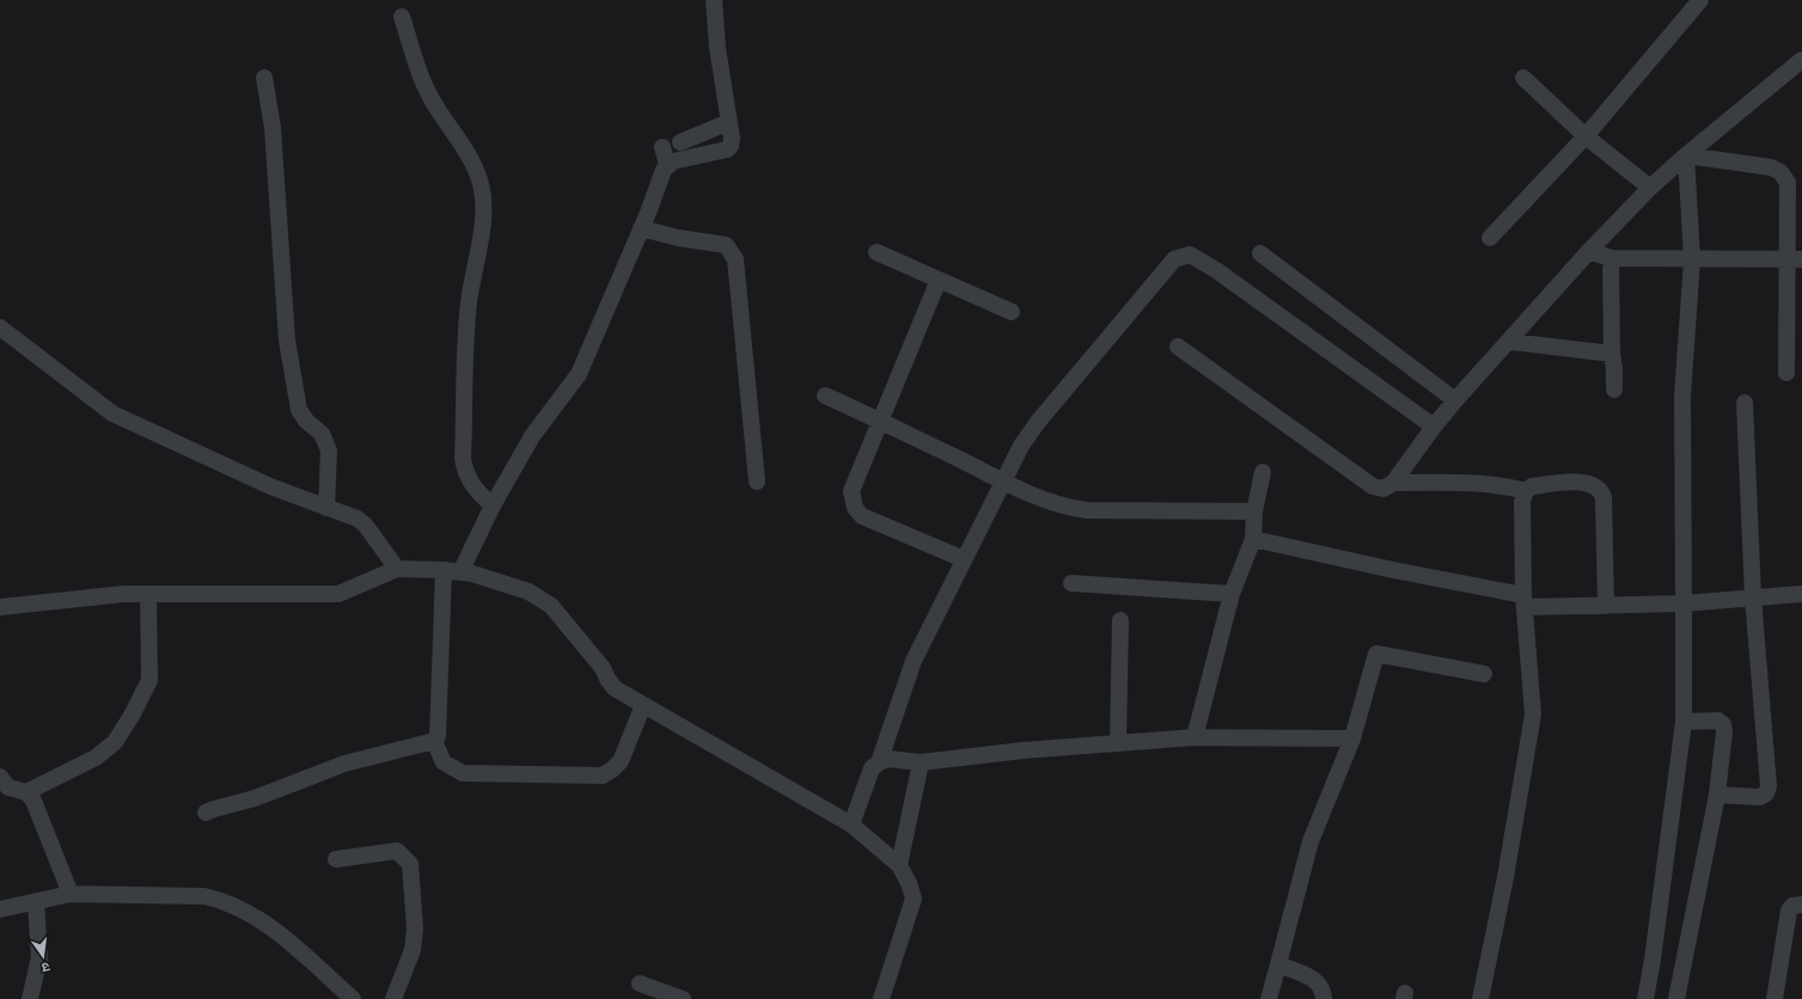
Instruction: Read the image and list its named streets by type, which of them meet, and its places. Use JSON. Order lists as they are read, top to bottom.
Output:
{
  "north": "bottom"
}
